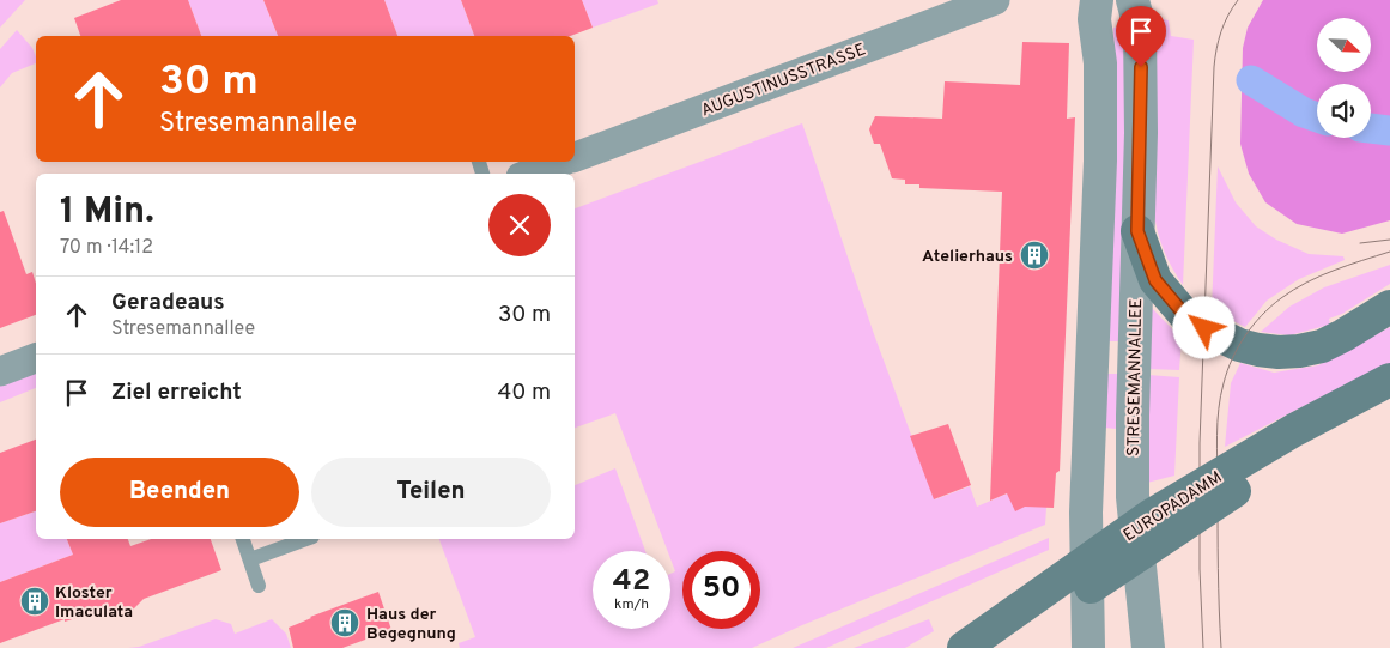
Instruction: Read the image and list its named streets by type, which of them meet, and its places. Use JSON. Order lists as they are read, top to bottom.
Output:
{
  "streets": {
    "main road": ["EUROPADAMM"],
    "street": ["AUGUSTINUSSTRASSE", "STRESEMANNALLEE"]
  },
  "places": {
    "building": ["Atelierhaus", "Kloster Imaculata", "Haus der Begegnung"]
  },
  "north": "bottom right",
  "page": {
    "turn": ["30 m", "Stresemannallee"],
    "heading": ["1 Min.", "70 m · 14:12"],
    "list": [
      {
        "name": "Geradeaus",
        "note": "Stresemannallee",
        "value": "30 m"
      },
      {
        "name": "Ziel erreicht",
        "value": "40 m"
      }
    ],
    "buttons": ["Beenden", "Teilen"],
    "speed": "42 km/h",
    "limit": "50"
  }
}
